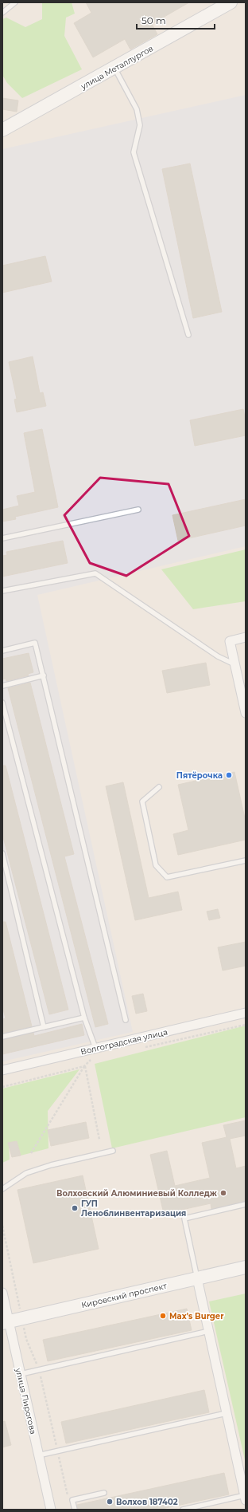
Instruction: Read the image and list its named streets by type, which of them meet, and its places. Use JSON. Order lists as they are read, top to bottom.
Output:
{
  "streets": {
    "street": [
      "улица Металлургов",
      "Волгоградская улица",
      "Кировский проспект",
      "улица Пирогова"
    ]
  },
  "crossings": [
    ["Кировский проспект", "улица Пирогова"]
  ],
  "places": [
    "Пятёрочка",
    "Волховский Алюминиевый Колледж",
    "ГУП Леноблинвентаризация",
    "Max's Burger",
    "Волхов 187402"
  ],
  "scale_bar": "50 m"
}
